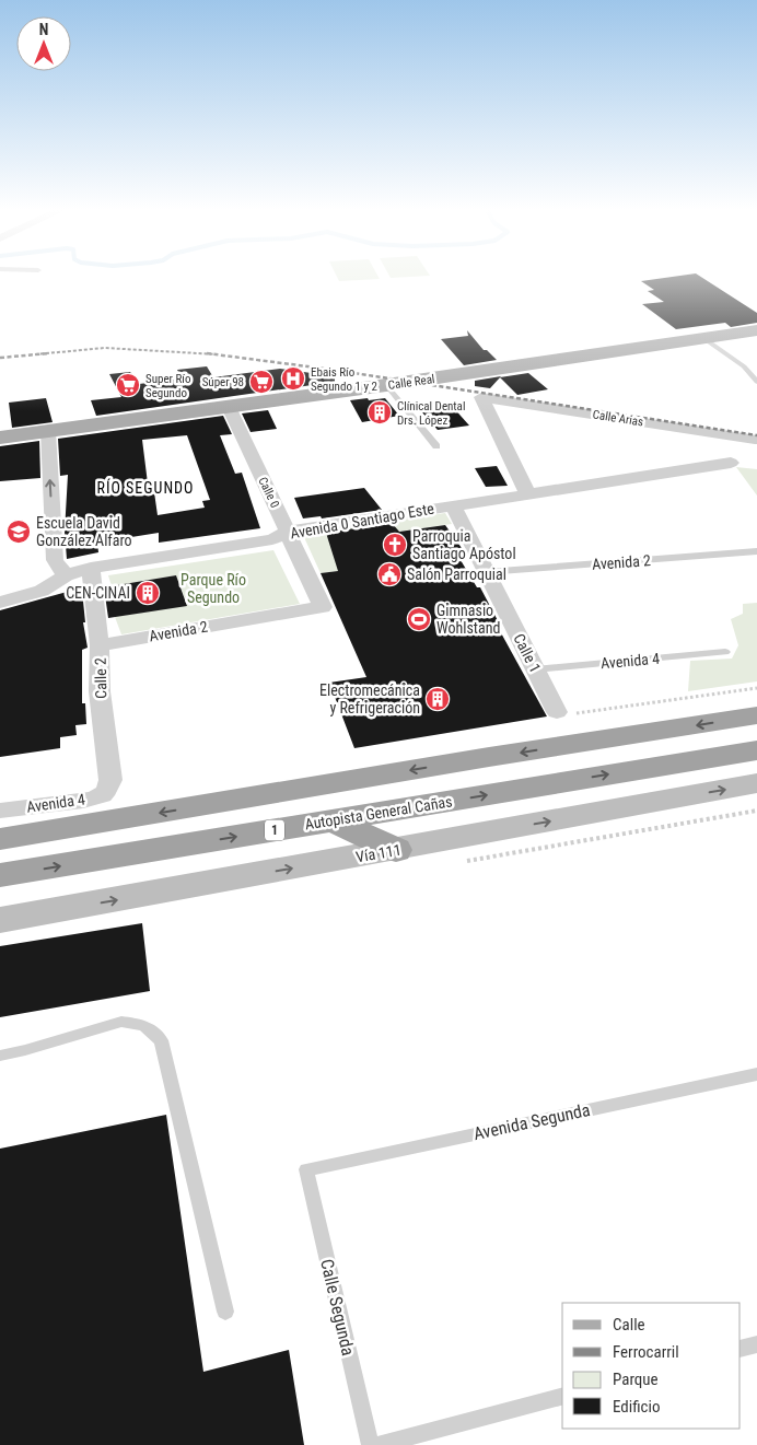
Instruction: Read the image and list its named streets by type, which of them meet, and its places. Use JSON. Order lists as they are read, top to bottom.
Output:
{
  "streets": {
    "highway": ["Autopista General Cañas", "1"],
    "main road": ["Calle Real", "Vía 111"],
    "street": [
      "Calle Arias",
      "Calle 0",
      "Avenida 0 Santiago Este",
      "Avenida 2",
      "Calle 1",
      "Avenida 4",
      "Calle 2"
    ],
    "lane": ["Avenida Segunda", "Calle Segunda"]
  },
  "crossings": [
    ["Calle Real", "Calle 0"],
    ["Calle Arias", "Avenida 0 Santiago Este"],
    ["Calle 0", "Avenida 0 Santiago Este"],
    ["Calle 0", "Avenida 2"],
    ["Avenida 0 Santiago Este", "Calle 1"],
    ["Avenida 0 Santiago Este", "Calle 2"],
    ["Avenida 2", "Calle 1"],
    ["Avenida 2", "Calle 2"],
    ["Calle 1", "Avenida 4"],
    ["Avenida 4", "Calle 2"],
    ["Avenida Segunda", "Calle Segunda"]
  ],
  "one_way": ["Vía 111"],
  "districts": ["RÍO SEGUNDO"],
  "parks": ["Parque Río Segundo"],
  "places": {
    "hospital": ["Ebais Río Segundo 1 y 2"],
    "supermarket": ["Súper 98", "Super Río Segundo"],
    "building": ["Clínical Dental Drs. López", "CEN-CINAI", "Electromecánica y Refrigeración"],
    "school or university": ["Escuela David González Alfaro"],
    "church": ["Parroquia Santiago Apóstol"],
    "public building": ["Salón Parroquial"],
    "sports": ["Gimnasio Wohlstand"]
  },
  "legend": [
    "Calle",
    "Ferrocarril",
    "Parque",
    "Edificio"
  ],
  "north": "top"
}
